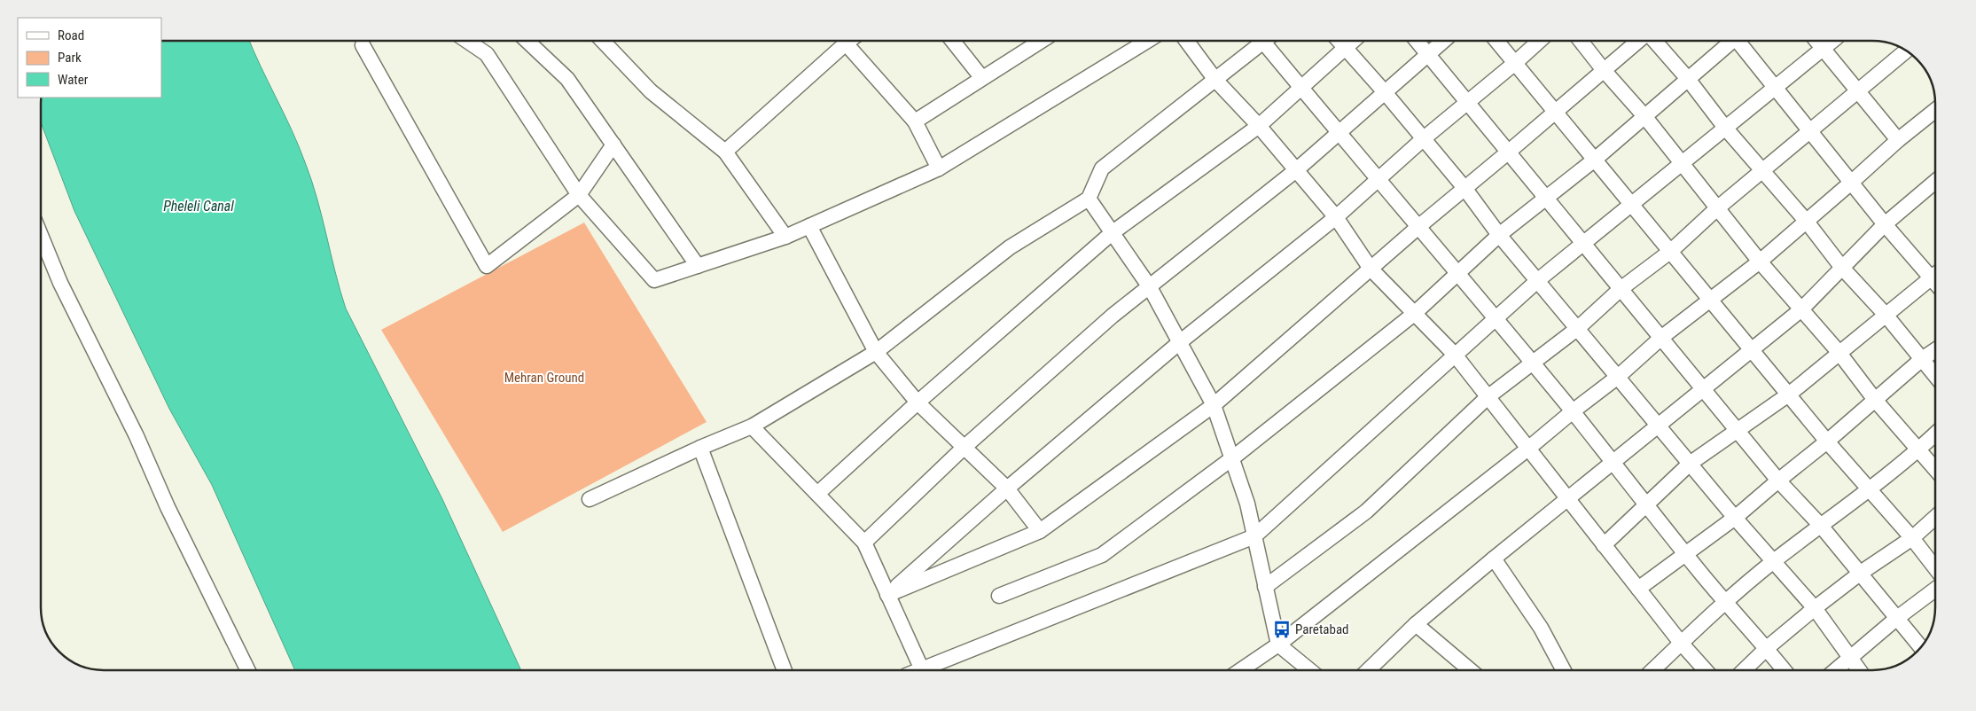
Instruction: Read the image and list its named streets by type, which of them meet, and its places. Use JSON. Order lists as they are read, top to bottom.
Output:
{
  "water": ["Pheleli Canal"],
  "parks": ["Mehran Ground"],
  "places": {
    "bus stop": ["Paretabad"]
  },
  "legend": ["Road", "Park", "Water"]
}
